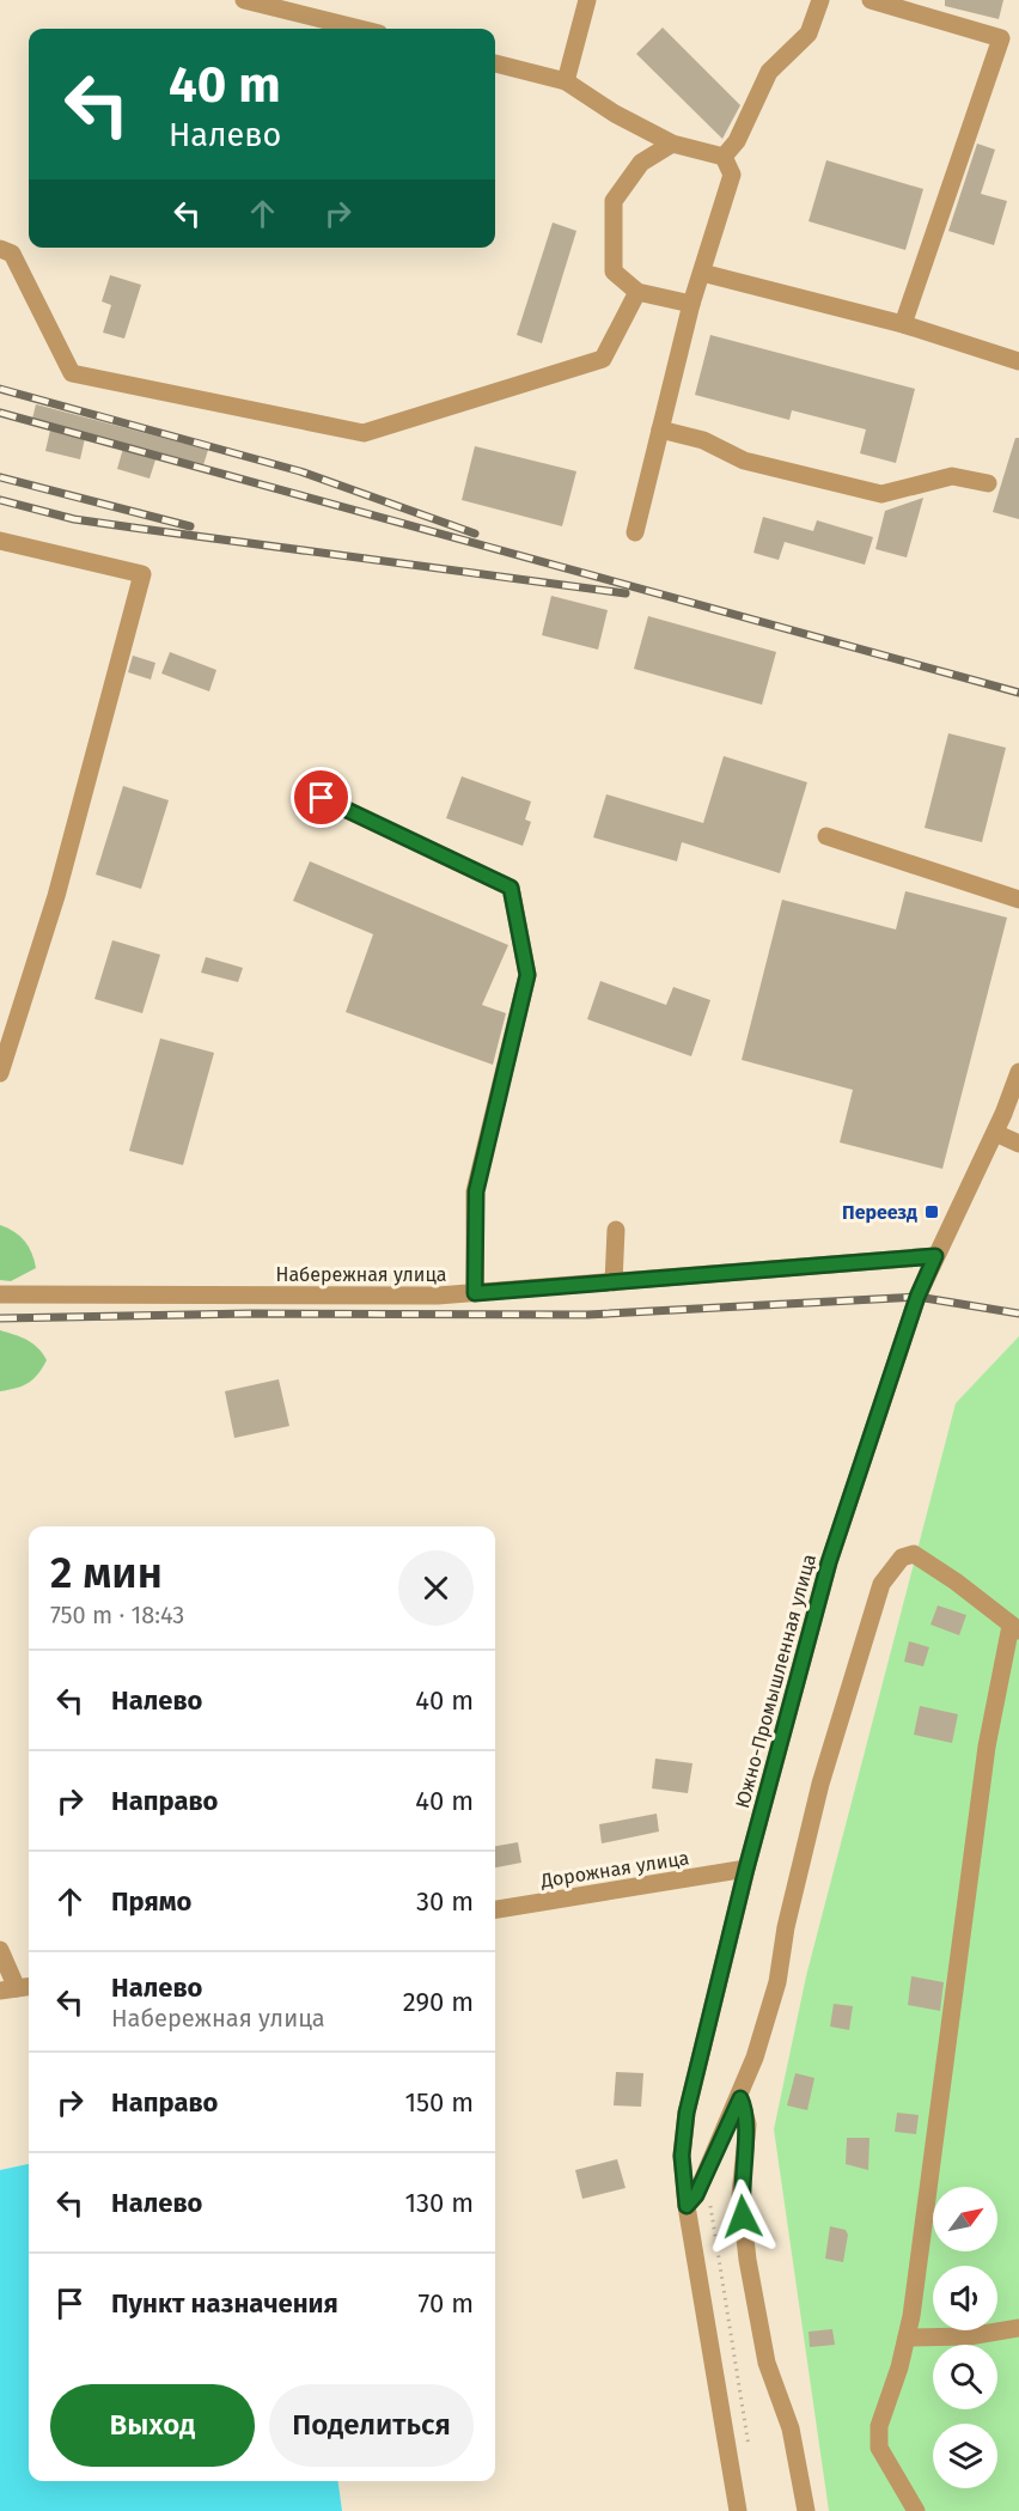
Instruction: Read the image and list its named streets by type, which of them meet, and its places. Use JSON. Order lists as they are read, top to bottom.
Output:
{
  "streets": {
    "street": ["Набережная улица", "Южно-Промышленная улица", "Дорожная улица"]
  },
  "crossings": [
    ["Набережная улица", "Южно-Промышленная улица"],
    ["Южно-Промышленная улица", "Дорожная улица"]
  ],
  "places": {
    "transit": ["Переезд"]
  },
  "north": "top right",
  "page": {
    "turn": ["40 m", "Налево"],
    "heading": ["2 мин", "750 m · 18:43"],
    "list": [
      {
        "name": "Налево",
        "value": "40 m"
      },
      {
        "name": "Направо",
        "value": "40 m"
      },
      {
        "name": "Прямо",
        "value": "30 m"
      },
      {
        "name": "Налево",
        "note": "Набережная улица",
        "value": "290 m"
      },
      {
        "name": "Направо",
        "value": "150 m"
      },
      {
        "name": "Налево",
        "value": "130 m"
      },
      {
        "name": "Пункт назначения",
        "value": "70 m"
      }
    ],
    "buttons": ["Выход", "Поделиться"]
  }
}
